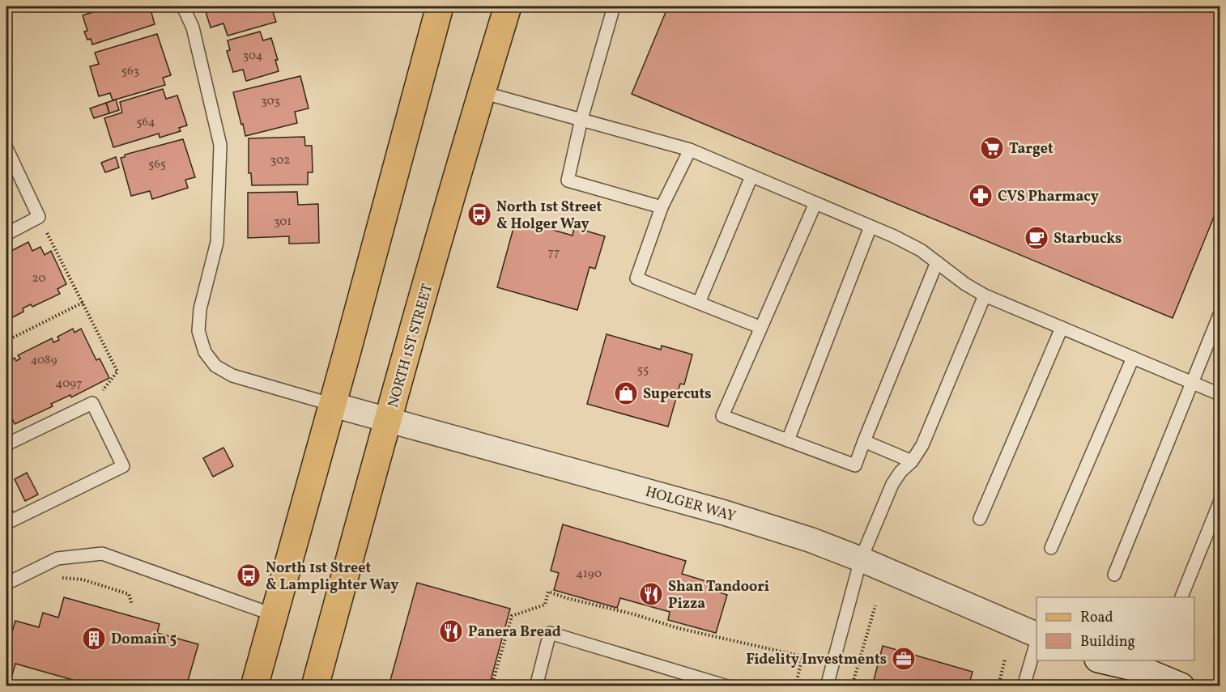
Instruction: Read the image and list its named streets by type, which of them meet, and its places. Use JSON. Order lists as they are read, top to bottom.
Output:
{
  "streets": {
    "main road": ["NORTH 1ST STREET"],
    "street": ["HOLGER WAY"]
  },
  "crossings": [
    ["NORTH 1ST STREET", "HOLGER WAY"]
  ],
  "places": {
    "supermarket": ["Target"],
    "pharmacy": ["CVS Pharmacy"],
    "bus stop": ["North 1st Street & Holger Way", "North 1st Street & Lamplighter Way"],
    "cafe": ["Starbucks"],
    "shop": ["Supercuts"],
    "restaurant": ["Shan Tandoori Pizza", "Panera Bread"],
    "building": ["Domain 5"],
    "office": ["Fidelity Investments"]
  },
  "house_numbers": [
    "304",
    "563",
    "303",
    "564",
    "302",
    "565",
    "301",
    "77",
    "20",
    "4089",
    "55",
    "4097",
    "4190"
  ],
  "legend": ["Road", "Building"]
}
